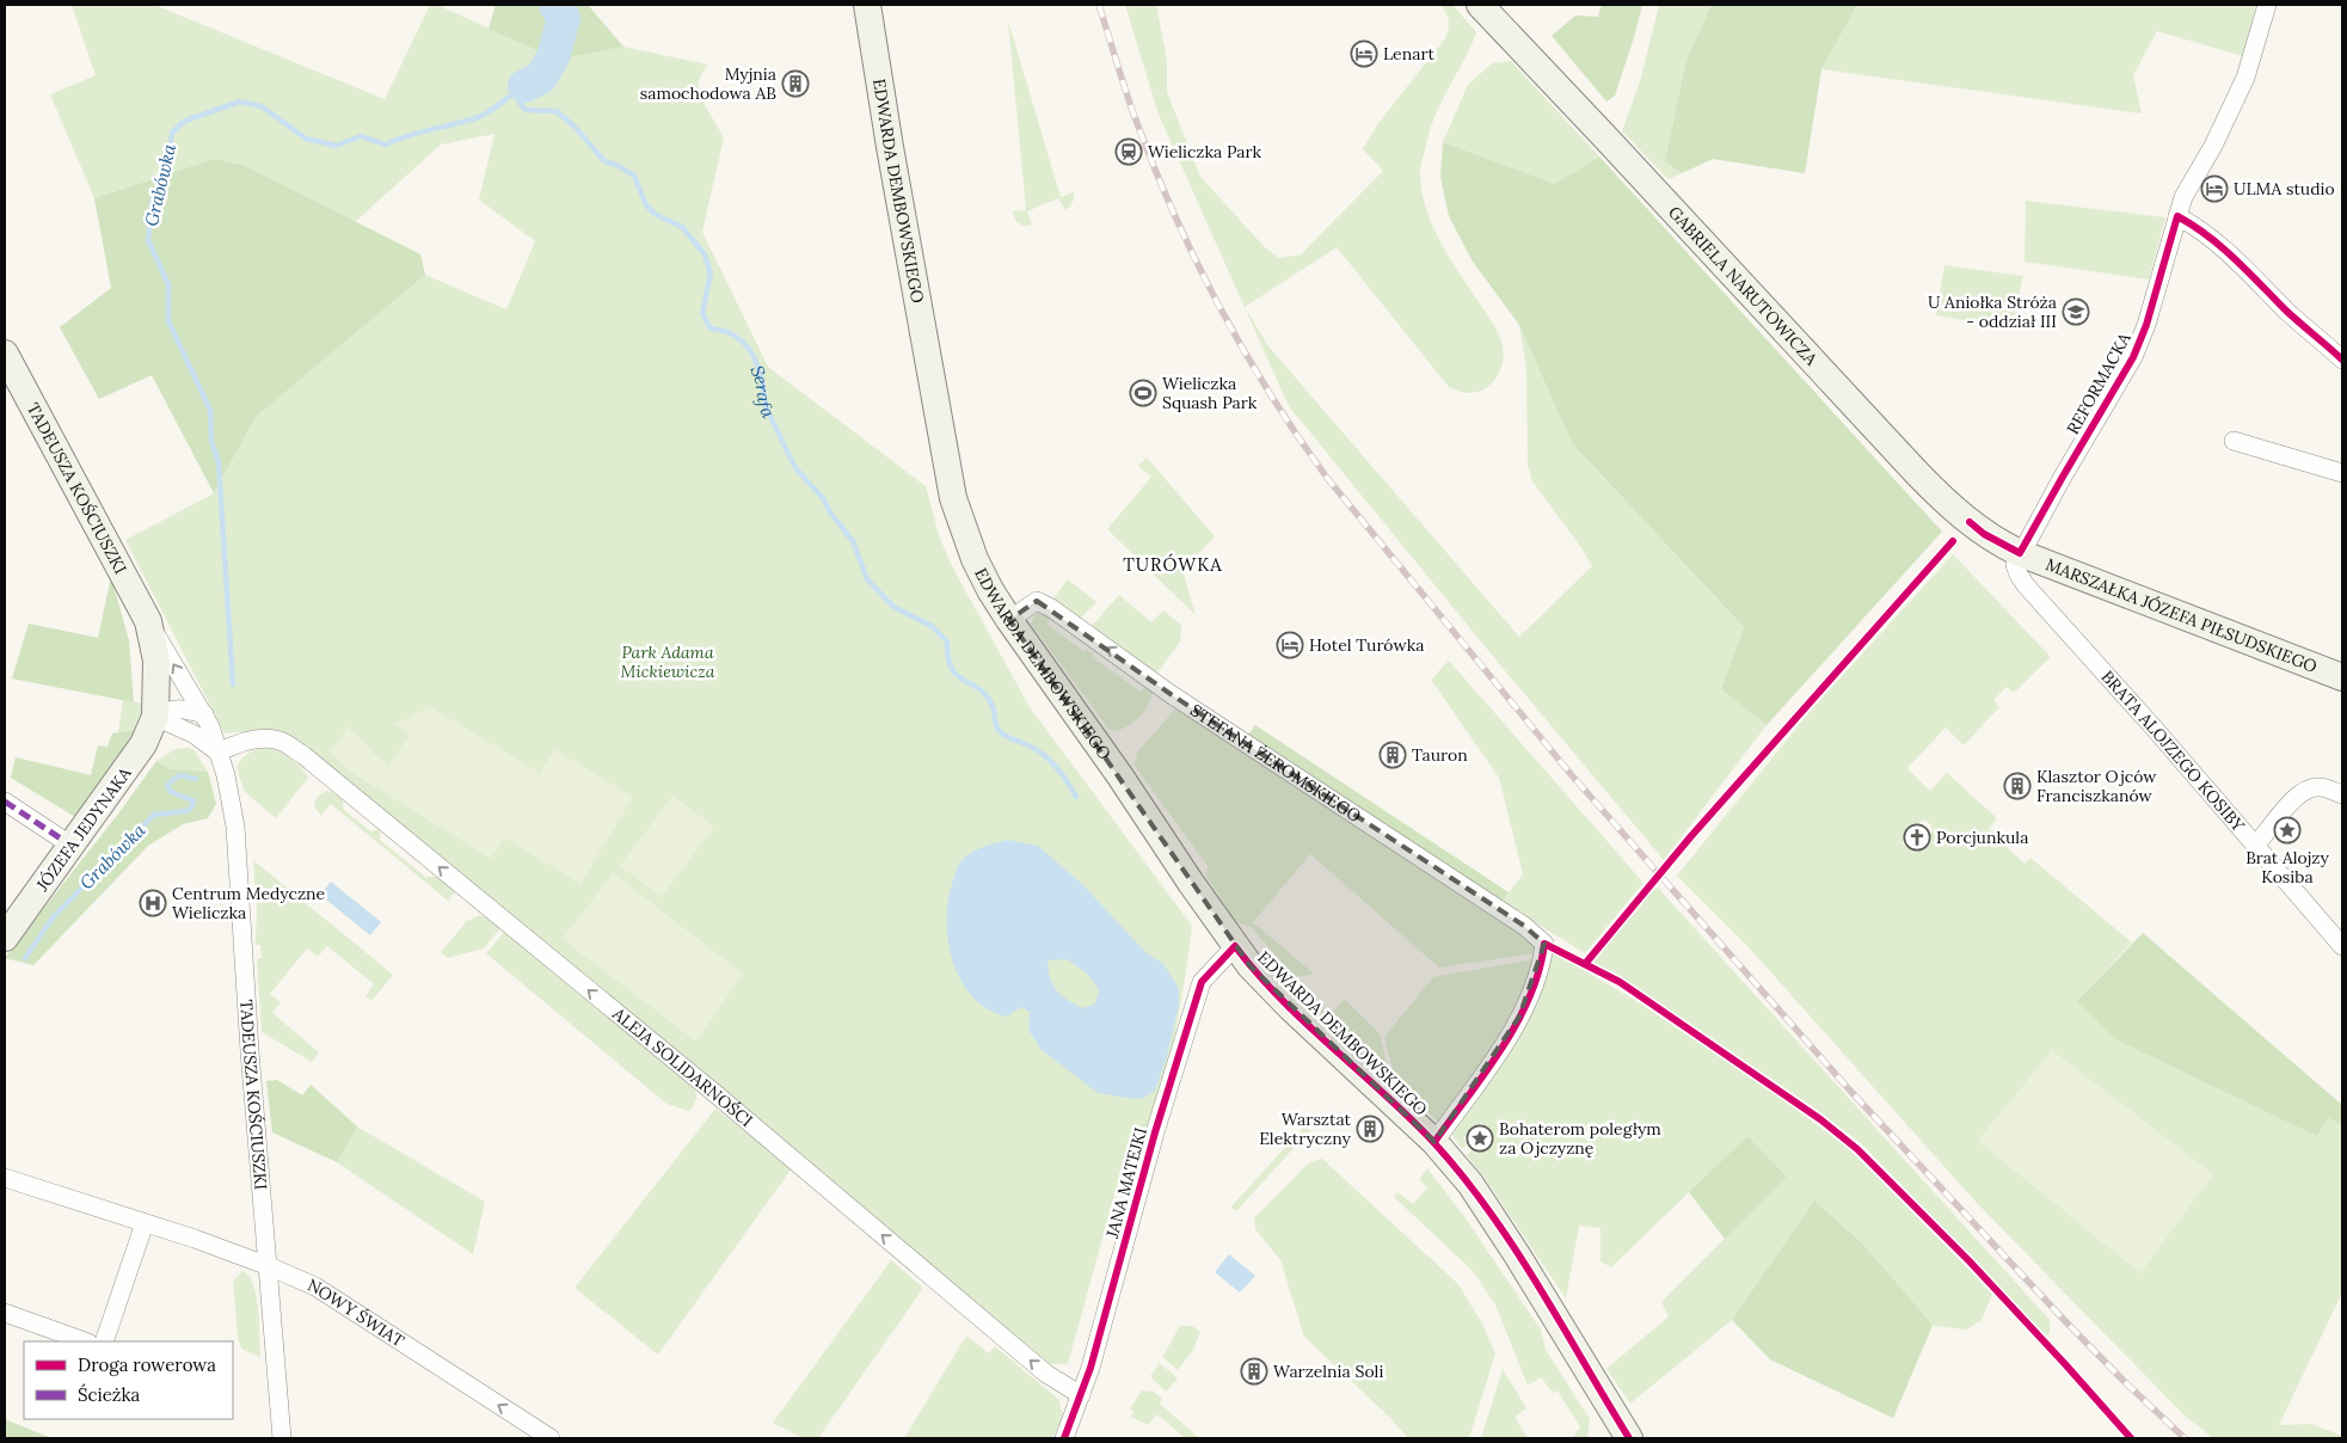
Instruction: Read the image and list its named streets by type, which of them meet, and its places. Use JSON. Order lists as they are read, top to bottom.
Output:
{
  "streets": {
    "street": [
      "EDWARDA DEMBOWSKIEGO",
      "GABRIELA NARUTOWICZA",
      "REFORMACKA",
      "TADEUSZA KOŚCIUSZKI",
      "MARSZAŁKA JÓZEFA PIŁSUDSKIEGO",
      "BRATA ALOJZEGO KOSIBY",
      "STEFANA ŻEROMSKIEGO",
      "JÓZEFA JEDYNAKA",
      "ALEJA SOLIDARNOŚCI",
      "JANA MATEJKI",
      "NOWY ŚWIAT"
    ]
  },
  "crossings": [
    ["EDWARDA DEMBOWSKIEGO", "STEFANA ŻEROMSKIEGO"],
    ["EDWARDA DEMBOWSKIEGO", "JANA MATEJKI"],
    ["GABRIELA NARUTOWICZA", "REFORMACKA"],
    ["GABRIELA NARUTOWICZA", "MARSZAŁKA JÓZEFA PIŁSUDSKIEGO"],
    ["GABRIELA NARUTOWICZA", "BRATA ALOJZEGO KOSIBY"],
    ["REFORMACKA", "MARSZAŁKA JÓZEFA PIŁSUDSKIEGO"],
    ["REFORMACKA", "BRATA ALOJZEGO KOSIBY"],
    ["TADEUSZA KOŚCIUSZKI", "JÓZEFA JEDYNAKA"],
    ["TADEUSZA KOŚCIUSZKI", "ALEJA SOLIDARNOŚCI"],
    ["TADEUSZA KOŚCIUSZKI", "NOWY ŚWIAT"],
    ["MARSZAŁKA JÓZEFA PIŁSUDSKIEGO", "BRATA ALOJZEGO KOSIBY"],
    ["ALEJA SOLIDARNOŚCI", "JANA MATEJKI"]
  ],
  "one_way": ["ALEJA SOLIDARNOŚCI", "NOWY ŚWIAT"],
  "districts": ["TURÓWKA"],
  "water": ["Grabówka", "Serafa"],
  "parks": ["Park Adama Mickiewicza"],
  "places": {
    "hotel": ["Lenart", "ULMA studio", "Hotel Turówka"],
    "building": [
      "Myjnia samochodowa AB",
      "Tauron",
      "Klasztor Ojców Franciszkanów",
      "Warsztat Elektryczny",
      "Warzelnia Soli"
    ],
    "station": ["Wieliczka Park"],
    "school or university": ["U Aniołka Stróża - oddział III"],
    "sports": ["Wieliczka Squash Park"],
    "place": ["Brat Alojzy Kosiba", "Bohaterom poległym za Ojczyznę"],
    "church": ["Porcjunkula"],
    "hospital": ["Centrum Medyczne Wieliczka"]
  },
  "legend": ["Droga rowerowa", "Ścieżka"]
}
